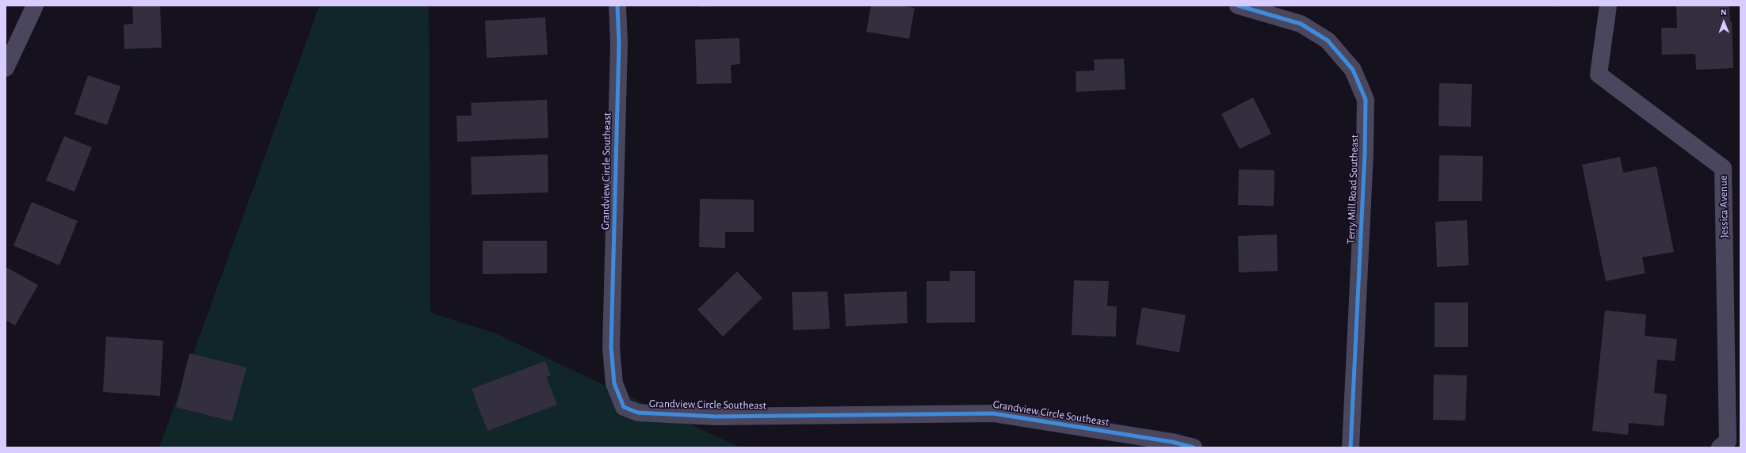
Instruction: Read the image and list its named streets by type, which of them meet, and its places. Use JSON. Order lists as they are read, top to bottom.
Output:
{
  "streets": {
    "street": ["Grandview Circle Southeast", "Terry Mill Road Southeast", "Jessica Avenue"]
  },
  "north": "top"
}
